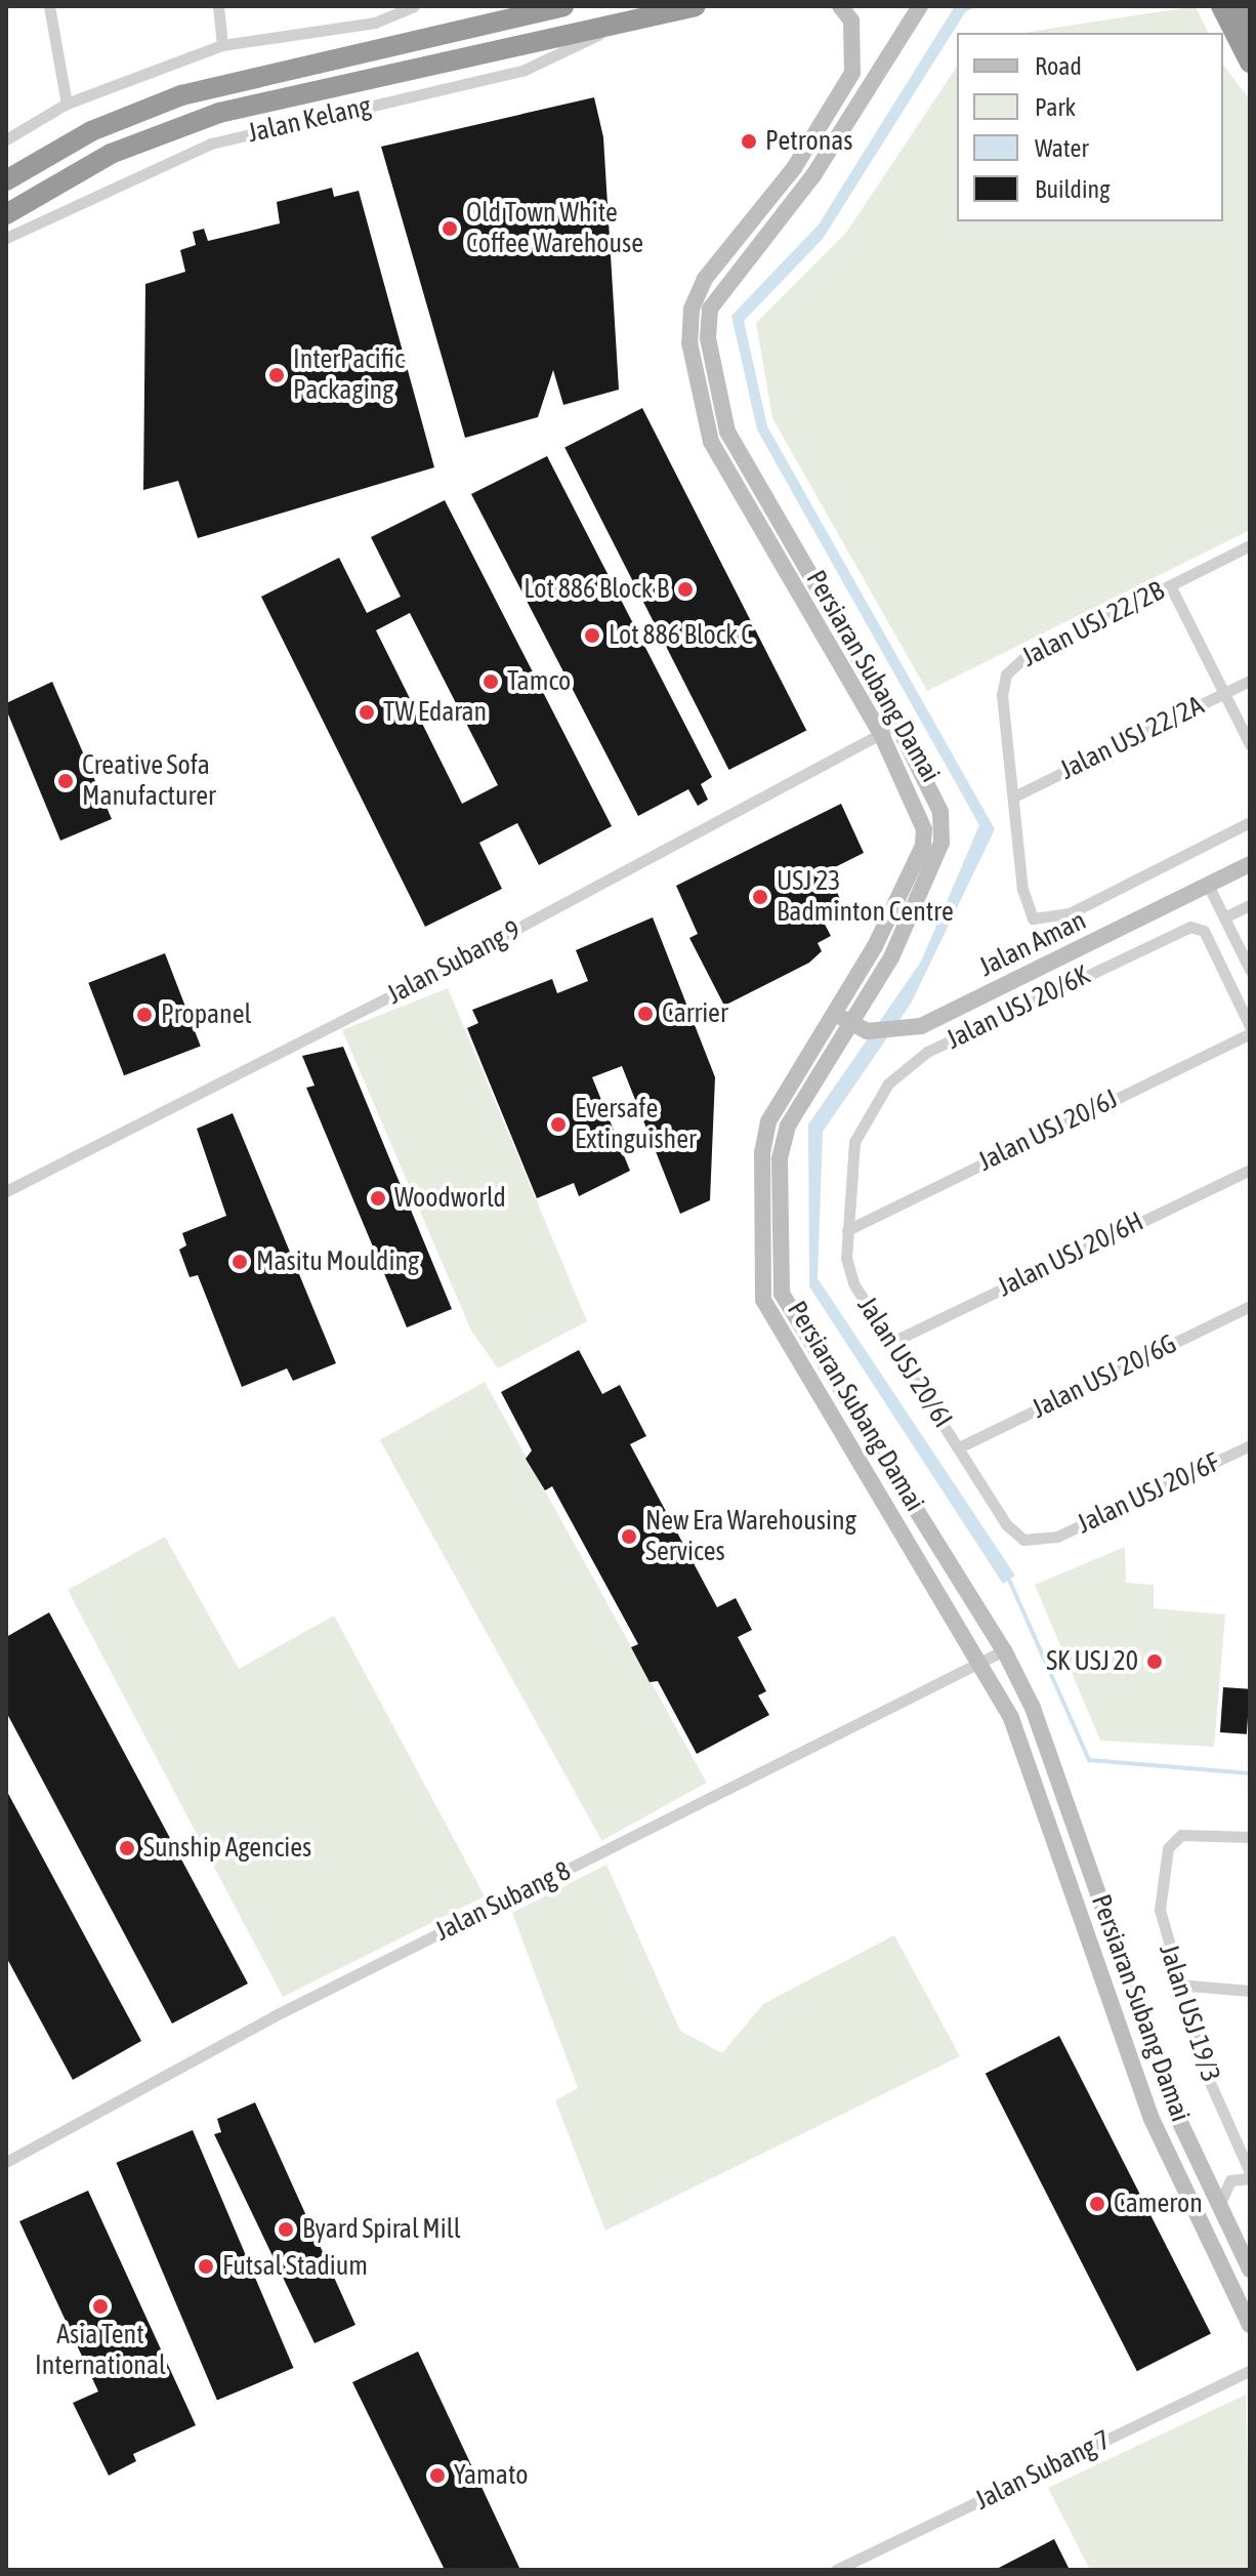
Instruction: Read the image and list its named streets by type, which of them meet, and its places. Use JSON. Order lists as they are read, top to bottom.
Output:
{
  "streets": {
    "street": [
      "Jalan Kelang",
      "Jalan USJ 22/2B",
      "Persiaran Subang Damai",
      "Jalan USJ 22/2A",
      "Jalan Aman",
      "Jalan Subang 9",
      "Jalan USJ 20/6K",
      "Jalan USJ 20/6J",
      "Jalan USJ 20/6H",
      "Jalan USJ 20/6I",
      "Jalan USJ 20/6G",
      "Jalan USJ 20/6F",
      "Jalan Subang 8",
      "Jalan USJ 19/3",
      "Jalan Subang 7"
    ]
  },
  "crossings": [
    ["Jalan USJ 22/2B", "Jalan USJ 22/2A"],
    ["Persiaran Subang Damai", "Jalan Aman"],
    ["Persiaran Subang Damai", "Jalan Subang 9"],
    ["Persiaran Subang Damai", "Jalan Subang 8"],
    ["Jalan USJ 20/6K", "Jalan USJ 20/6I"],
    ["Jalan USJ 20/6J", "Jalan USJ 20/6I"],
    ["Jalan USJ 20/6H", "Jalan USJ 20/6I"],
    ["Jalan USJ 20/6I", "Jalan USJ 20/6G"],
    ["Jalan USJ 20/6I", "Jalan USJ 20/6F"]
  ],
  "places": [
    "Petronas",
    "Old Town White Coffee Warehouse",
    "InterPacific Packaging",
    "Lot 886 Block B",
    "Lot 886 Block C",
    "Tamco",
    "TW Edaran",
    "Creative Sofa Manufacturer",
    "USJ 23 Badminton Centre",
    "Carrier",
    "Propanel",
    "Eversafe Extinguisher",
    "Woodworld",
    "Masitu Moulding",
    "New Era Warehousing Services",
    "SK USJ 20",
    "Sunship Agencies",
    "Cameron",
    "Byard Spiral Mill",
    "Futsal Stadium",
    "Asia Tent International",
    "Yamato"
  ],
  "legend": [
    "Road",
    "Park",
    "Water",
    "Building"
  ]
}
